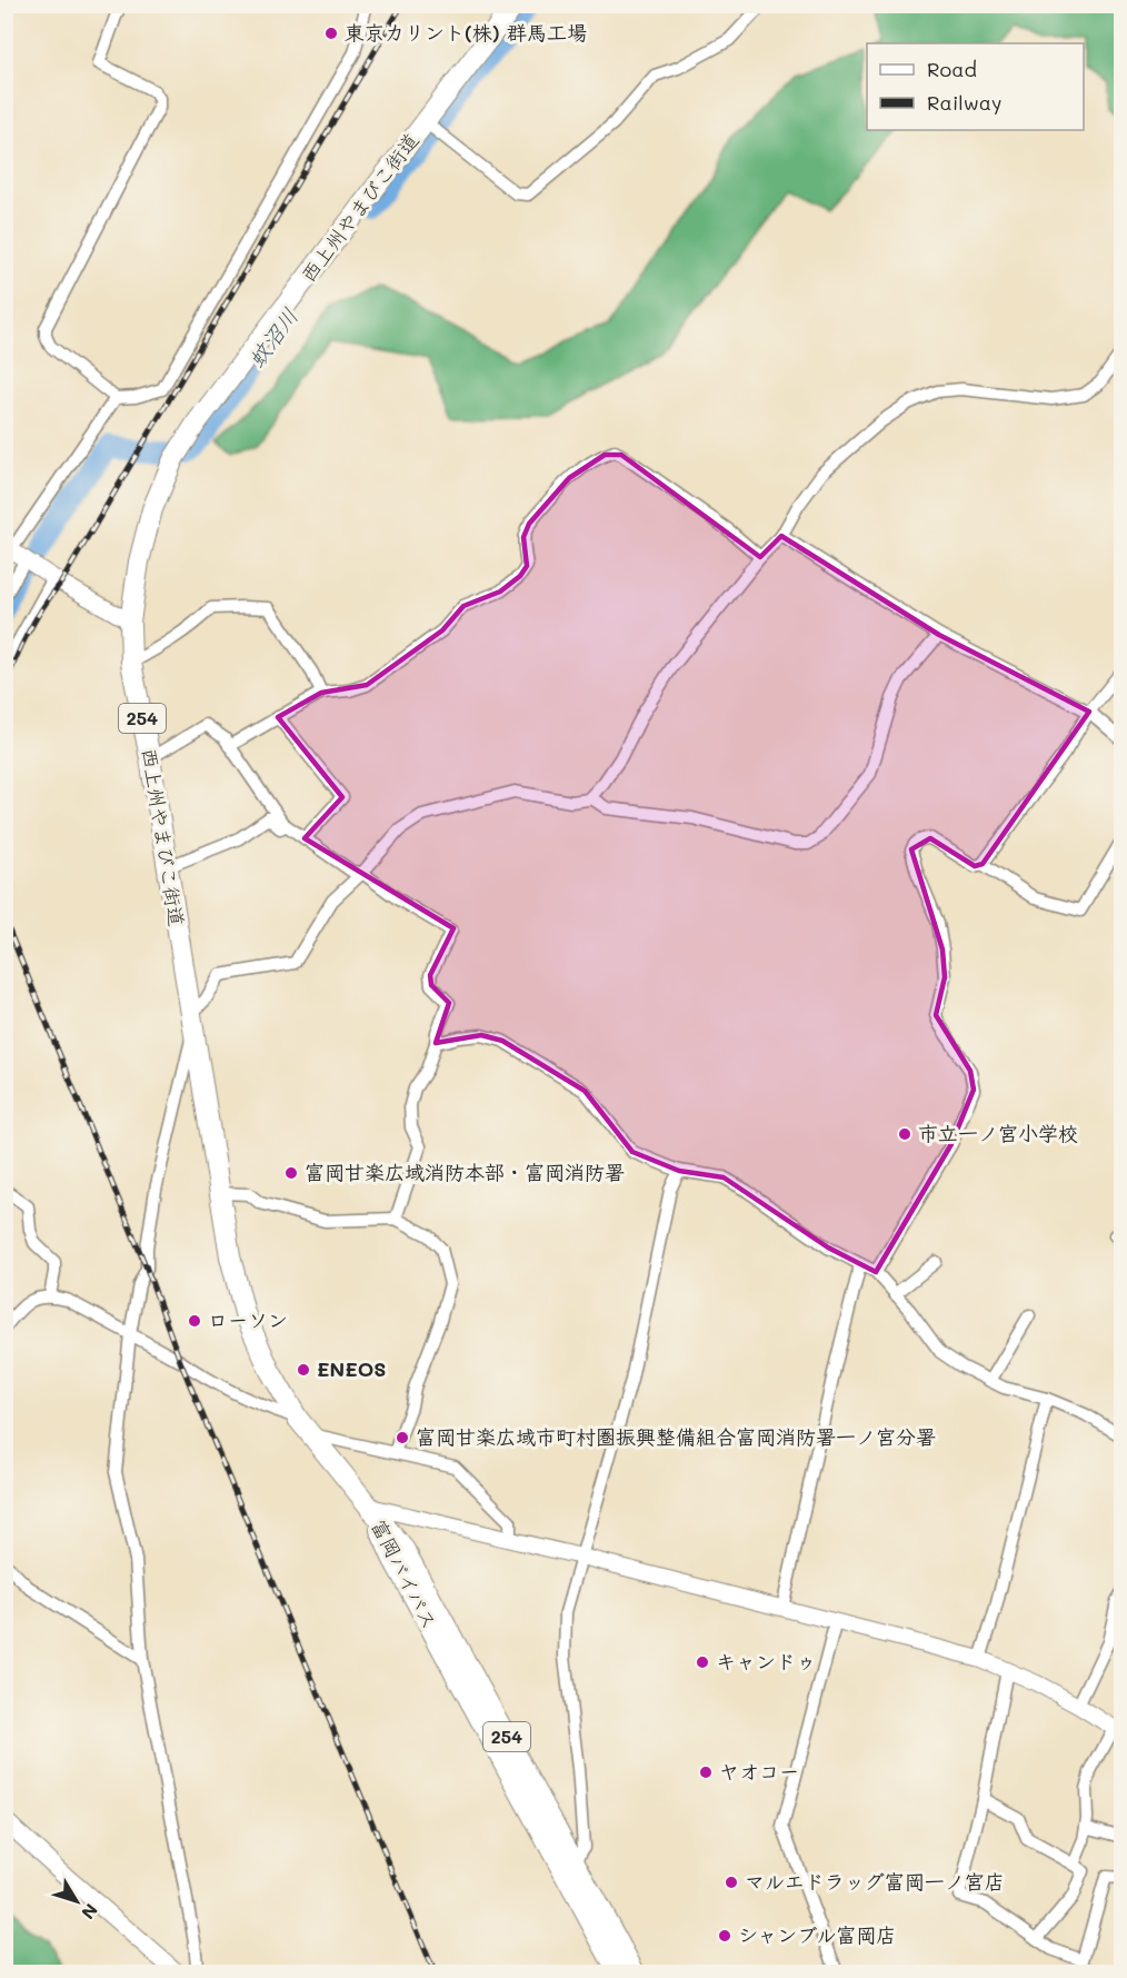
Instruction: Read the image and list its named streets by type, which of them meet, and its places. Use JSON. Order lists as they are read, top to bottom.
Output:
{
  "streets": {
    "highway": ["西上州やまびこ街道", "254", "富岡バイパス"]
  },
  "crossings": [
    ["西上州やまびこ街道", "富岡バイパス"]
  ],
  "water": ["蚊沼川"],
  "places": [
    "東京カリント(株) 群馬工場",
    "市立一ノ宮小学校",
    "富岡甘楽広域消防本部・富岡消防署",
    "ローソン",
    "ENEOS",
    "富岡甘楽広域市町村圏振興整備組合富岡消防署一ノ宮分署",
    "キャンドゥ",
    "ヤオコー",
    "マルエドラッグ富岡一ノ宮店",
    "シャンブル富岡店"
  ],
  "legend": ["Road", "Railway"],
  "north": "bottom right"
}
